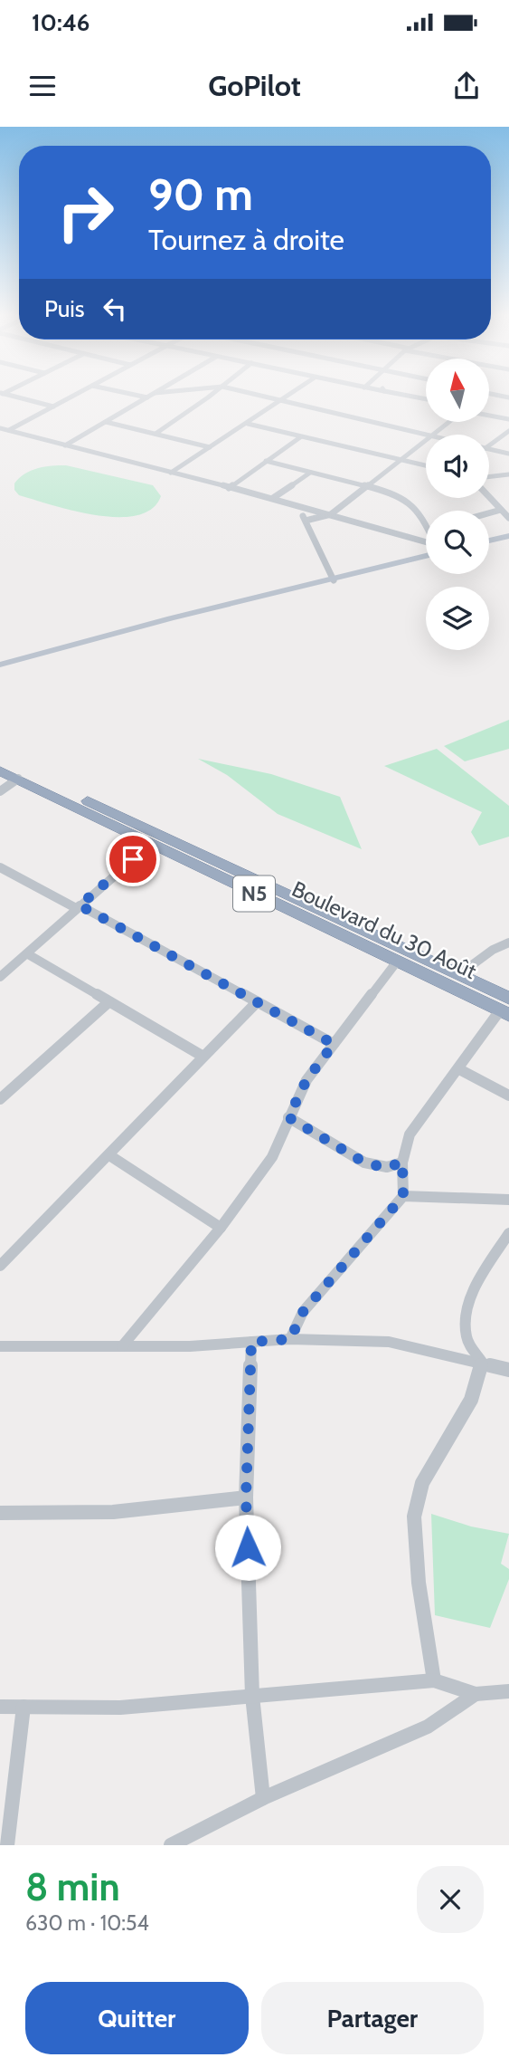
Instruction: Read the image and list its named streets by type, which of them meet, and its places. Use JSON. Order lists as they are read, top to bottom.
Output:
{
  "streets": {
    "highway": ["N5", "Boulevard du 30 Août"]
  },
  "north": "top",
  "page": {
    "status": "10:46",
    "header": "GoPilot",
    "turn": ["90 m", "Tournez à droite"],
    "then": "Puis",
    "heading": ["8 min", "630 m · 10:54"],
    "buttons": ["Quitter", "Partager"]
  }
}
